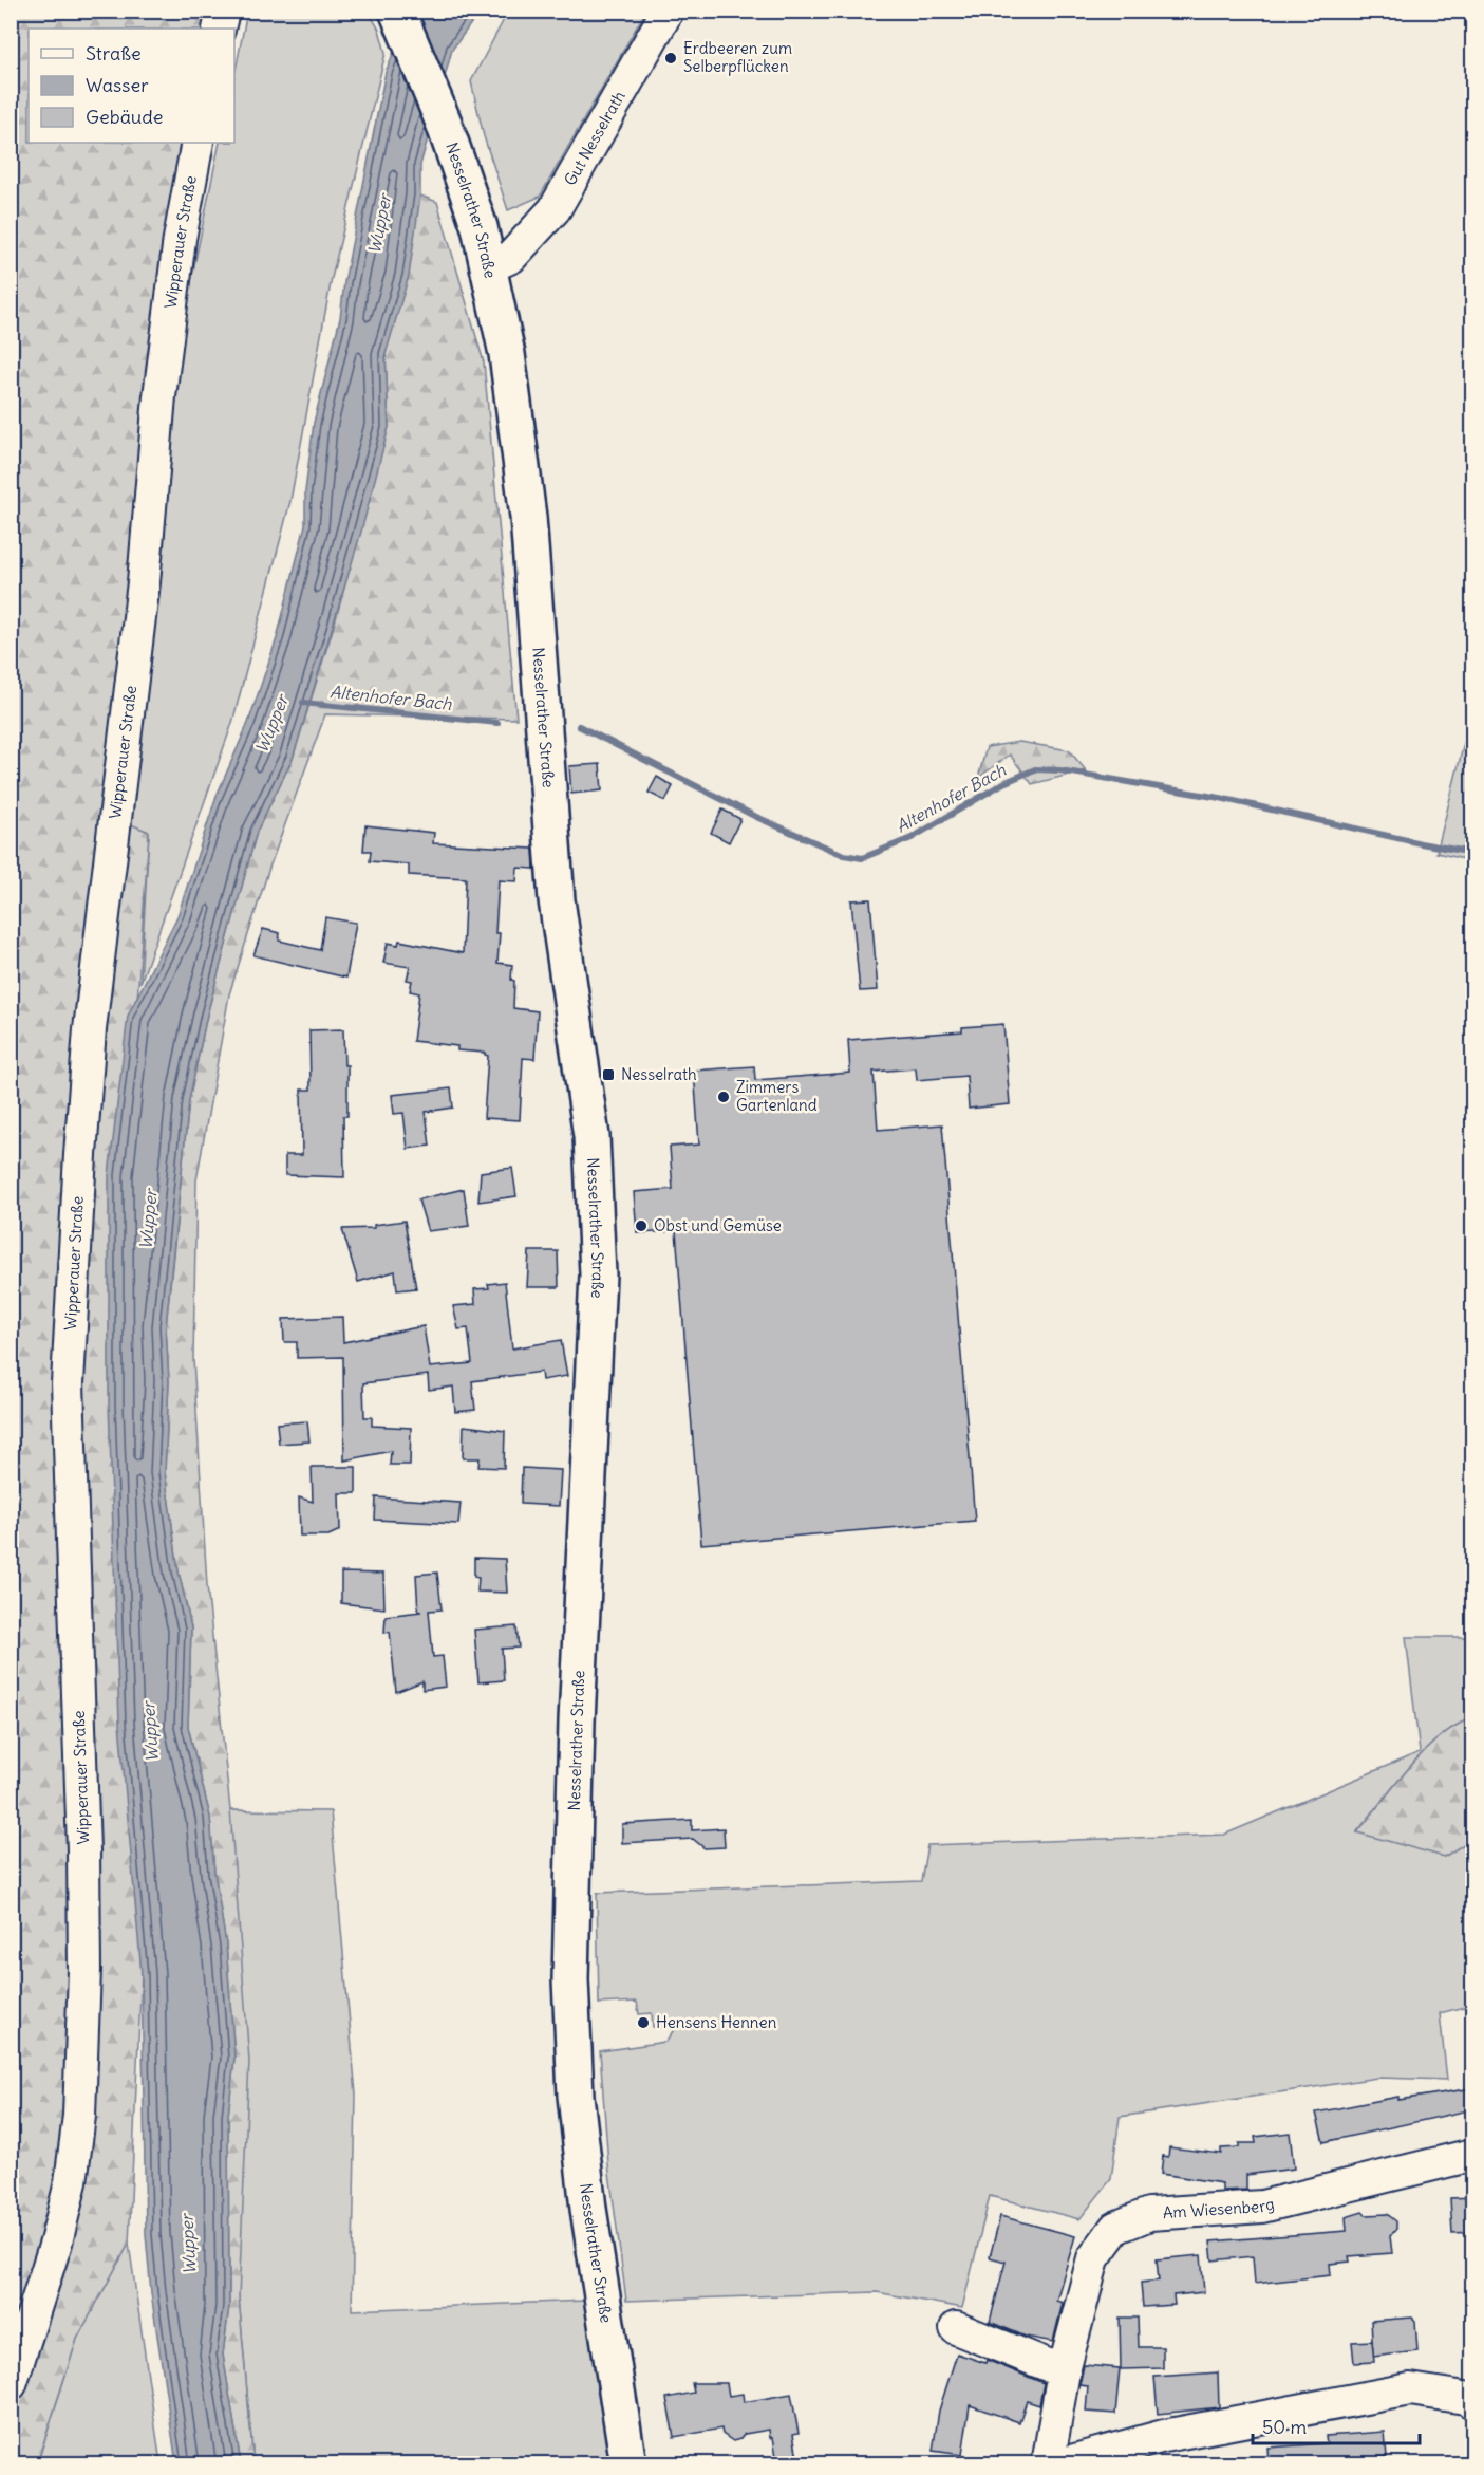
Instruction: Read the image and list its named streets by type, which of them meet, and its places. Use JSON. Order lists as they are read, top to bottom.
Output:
{
  "streets": {
    "main road": ["Nesselrather Straße"],
    "street": ["Gut Nesselrath", "Wipperauer Straße", "Am Wiesenberg"]
  },
  "crossings": [
    ["Gut Nesselrath", "Nesselrather Straße"]
  ],
  "water": ["Wupper", "Altenhofer Bach"],
  "places": {
    "other": [
      "Erdbeeren zum Selberpflücken",
      "Zimmers Gartenland",
      "Obst und Gemüse",
      "Hensens Hennen"
    ],
    "transit": ["Nesselrath"]
  },
  "legend": ["Straße", "Wasser", "Gebäude"],
  "scale_bar": "50 m"
}
